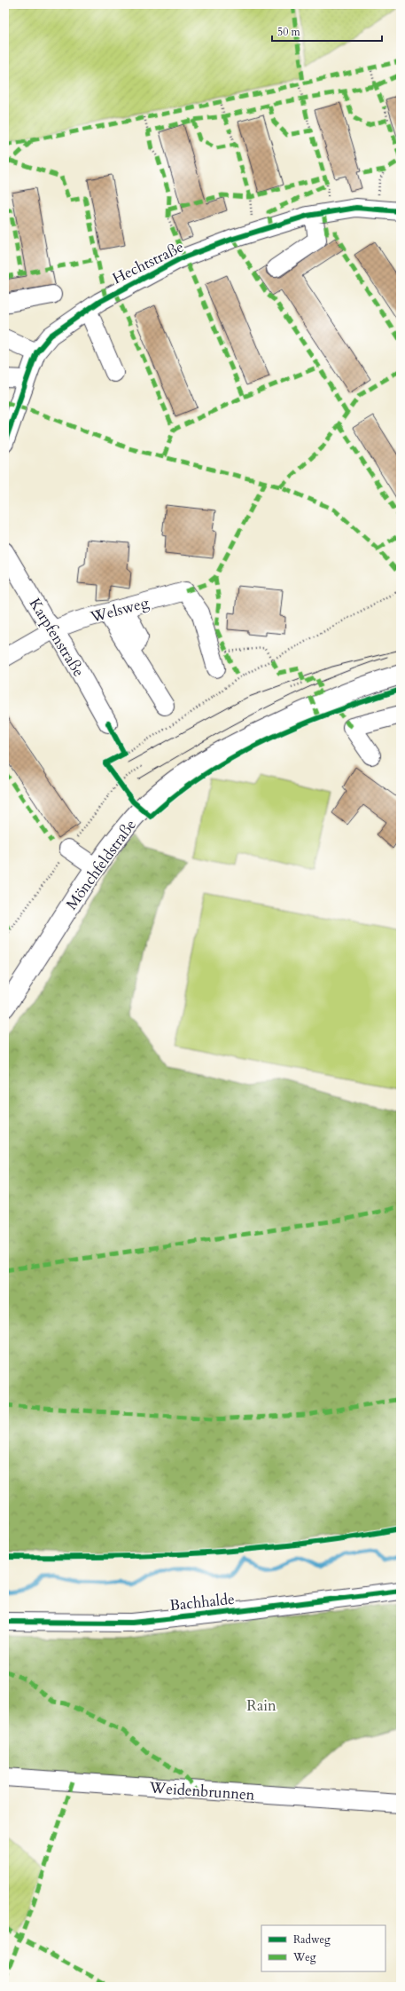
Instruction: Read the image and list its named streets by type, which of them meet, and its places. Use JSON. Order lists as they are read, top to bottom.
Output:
{
  "streets": {
    "main road": ["Mönchfeldstraße"],
    "street": [
      "Hechtstraße",
      "Welsweg",
      "Karpfenstraße",
      "Bachhalde",
      "Weidenbrunnen"
    ]
  },
  "crossings": [
    ["Welsweg", "Karpfenstraße"]
  ],
  "parks": ["Rain"],
  "legend": ["Radweg", "Weg"],
  "scale_bar": "50 m"
}
